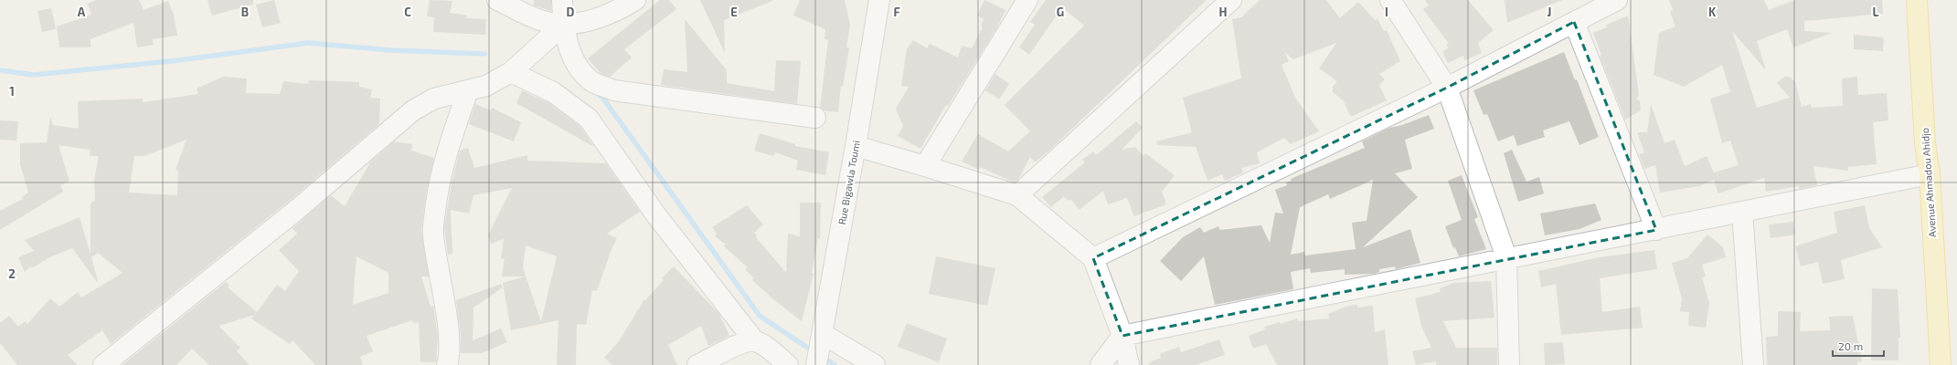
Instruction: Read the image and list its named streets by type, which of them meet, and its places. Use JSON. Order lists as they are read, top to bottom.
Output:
{
  "streets": {
    "main road": ["Avenue Ahmadou Ahidjo"],
    "street": ["Rue Bigawla Toumi"]
  },
  "scale_bar": "20 m",
  "grid": {
    "columns": [
      "A",
      "B",
      "C",
      "D",
      "E",
      "F",
      "G",
      "H",
      "I",
      "J",
      "K",
      "L"
    ],
    "rows": ["1", "2"]
  }
}
